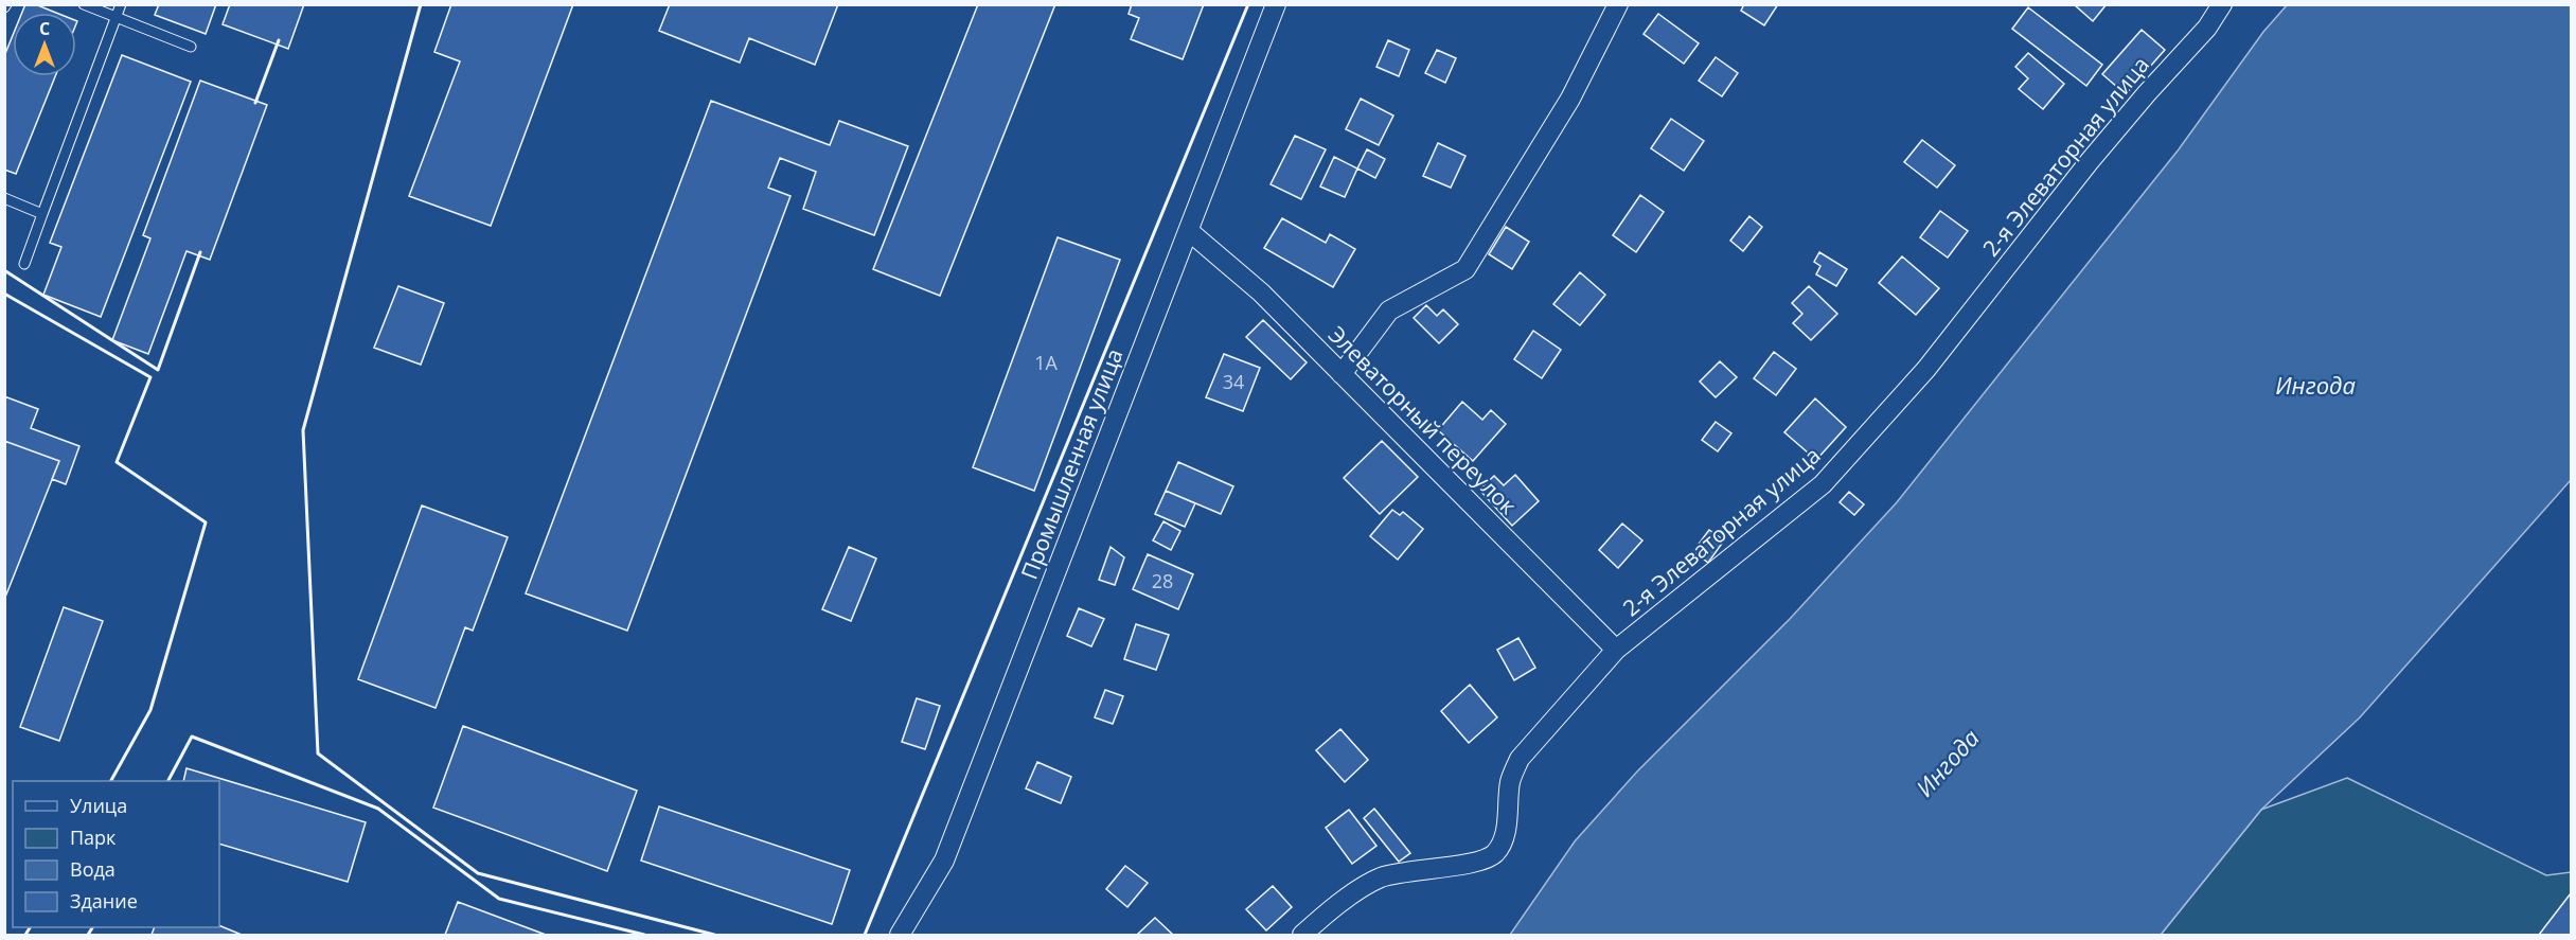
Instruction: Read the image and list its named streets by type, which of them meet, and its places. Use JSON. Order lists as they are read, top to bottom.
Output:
{
  "streets": {
    "street": ["2-я Элеваторная улица", "Элеваторный переулок", "Промышленная улица"]
  },
  "crossings": [
    ["2-я Элеваторная улица", "Элеваторный переулок"],
    ["Элеваторный переулок", "Промышленная улица"]
  ],
  "water": ["Ингода"],
  "house_numbers": ["1А", "34", "28"],
  "legend": [
    "Улица",
    "Парк",
    "Вода",
    "Здание"
  ],
  "north": "top"
}
